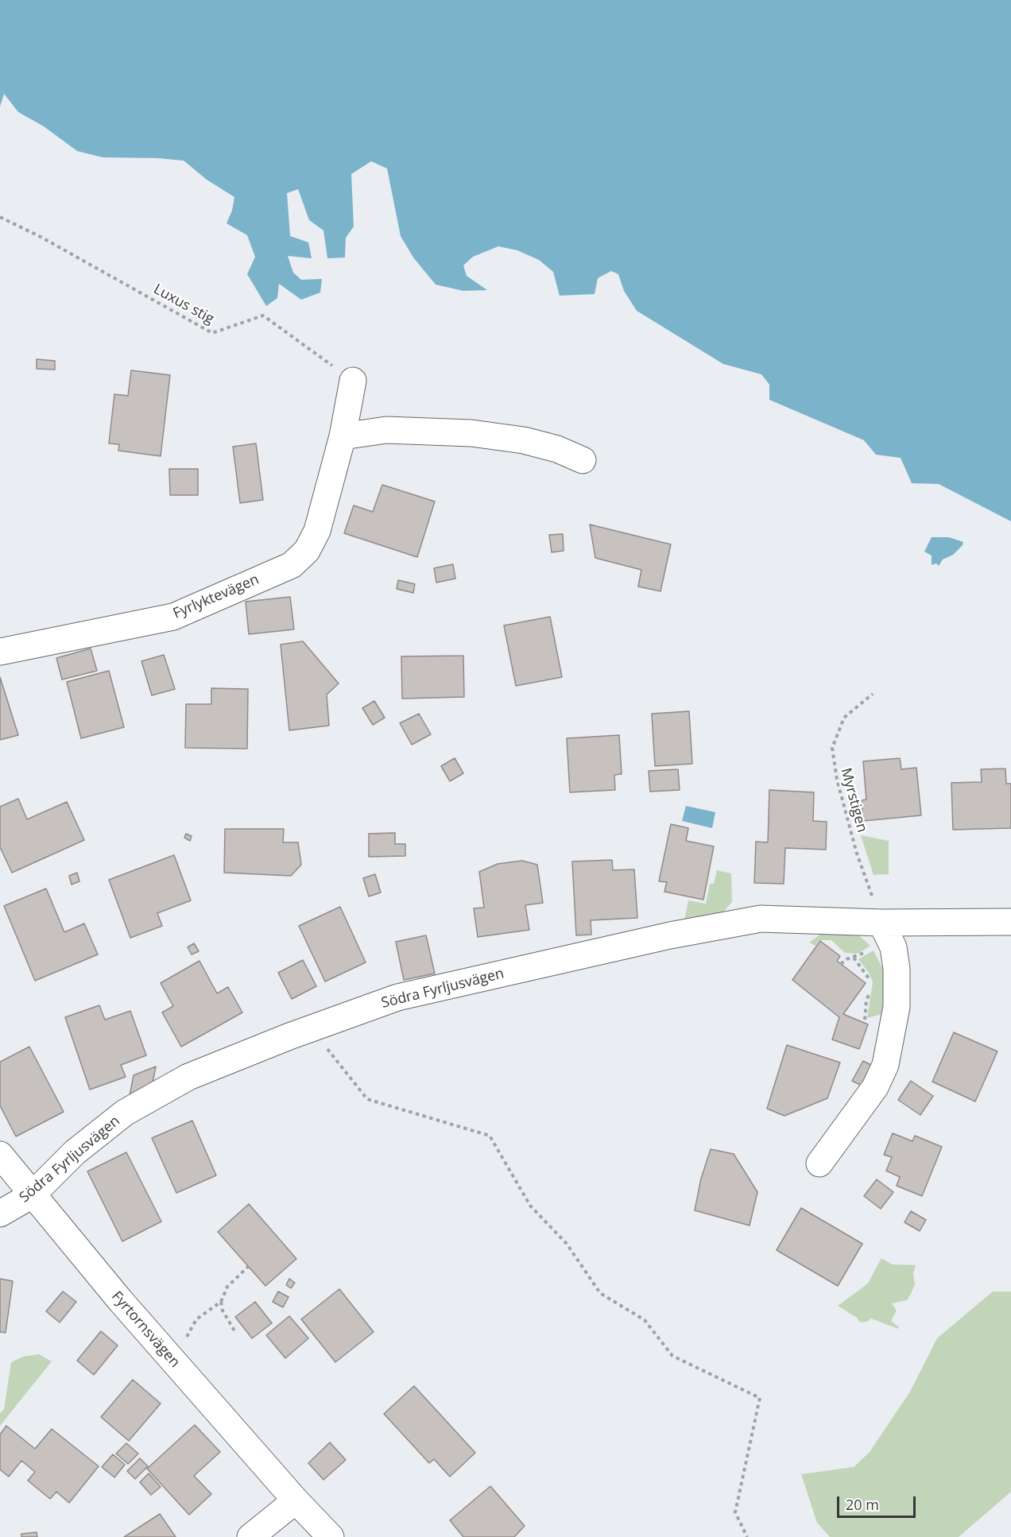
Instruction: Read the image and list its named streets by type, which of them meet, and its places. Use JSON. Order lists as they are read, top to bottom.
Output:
{
  "streets": {
    "street": ["Fyrlyktevägen", "Södra Fyrljusvägen", "Fyrtornsvägen"],
    "path": ["Luxus stig", "Myrstigen"]
  },
  "crossings": [
    ["Luxus stig", "Fyrlyktevägen"],
    ["Myrstigen", "Södra Fyrljusvägen"],
    ["Södra Fyrljusvägen", "Fyrtornsvägen"]
  ],
  "scale_bar": "20 m"
}
